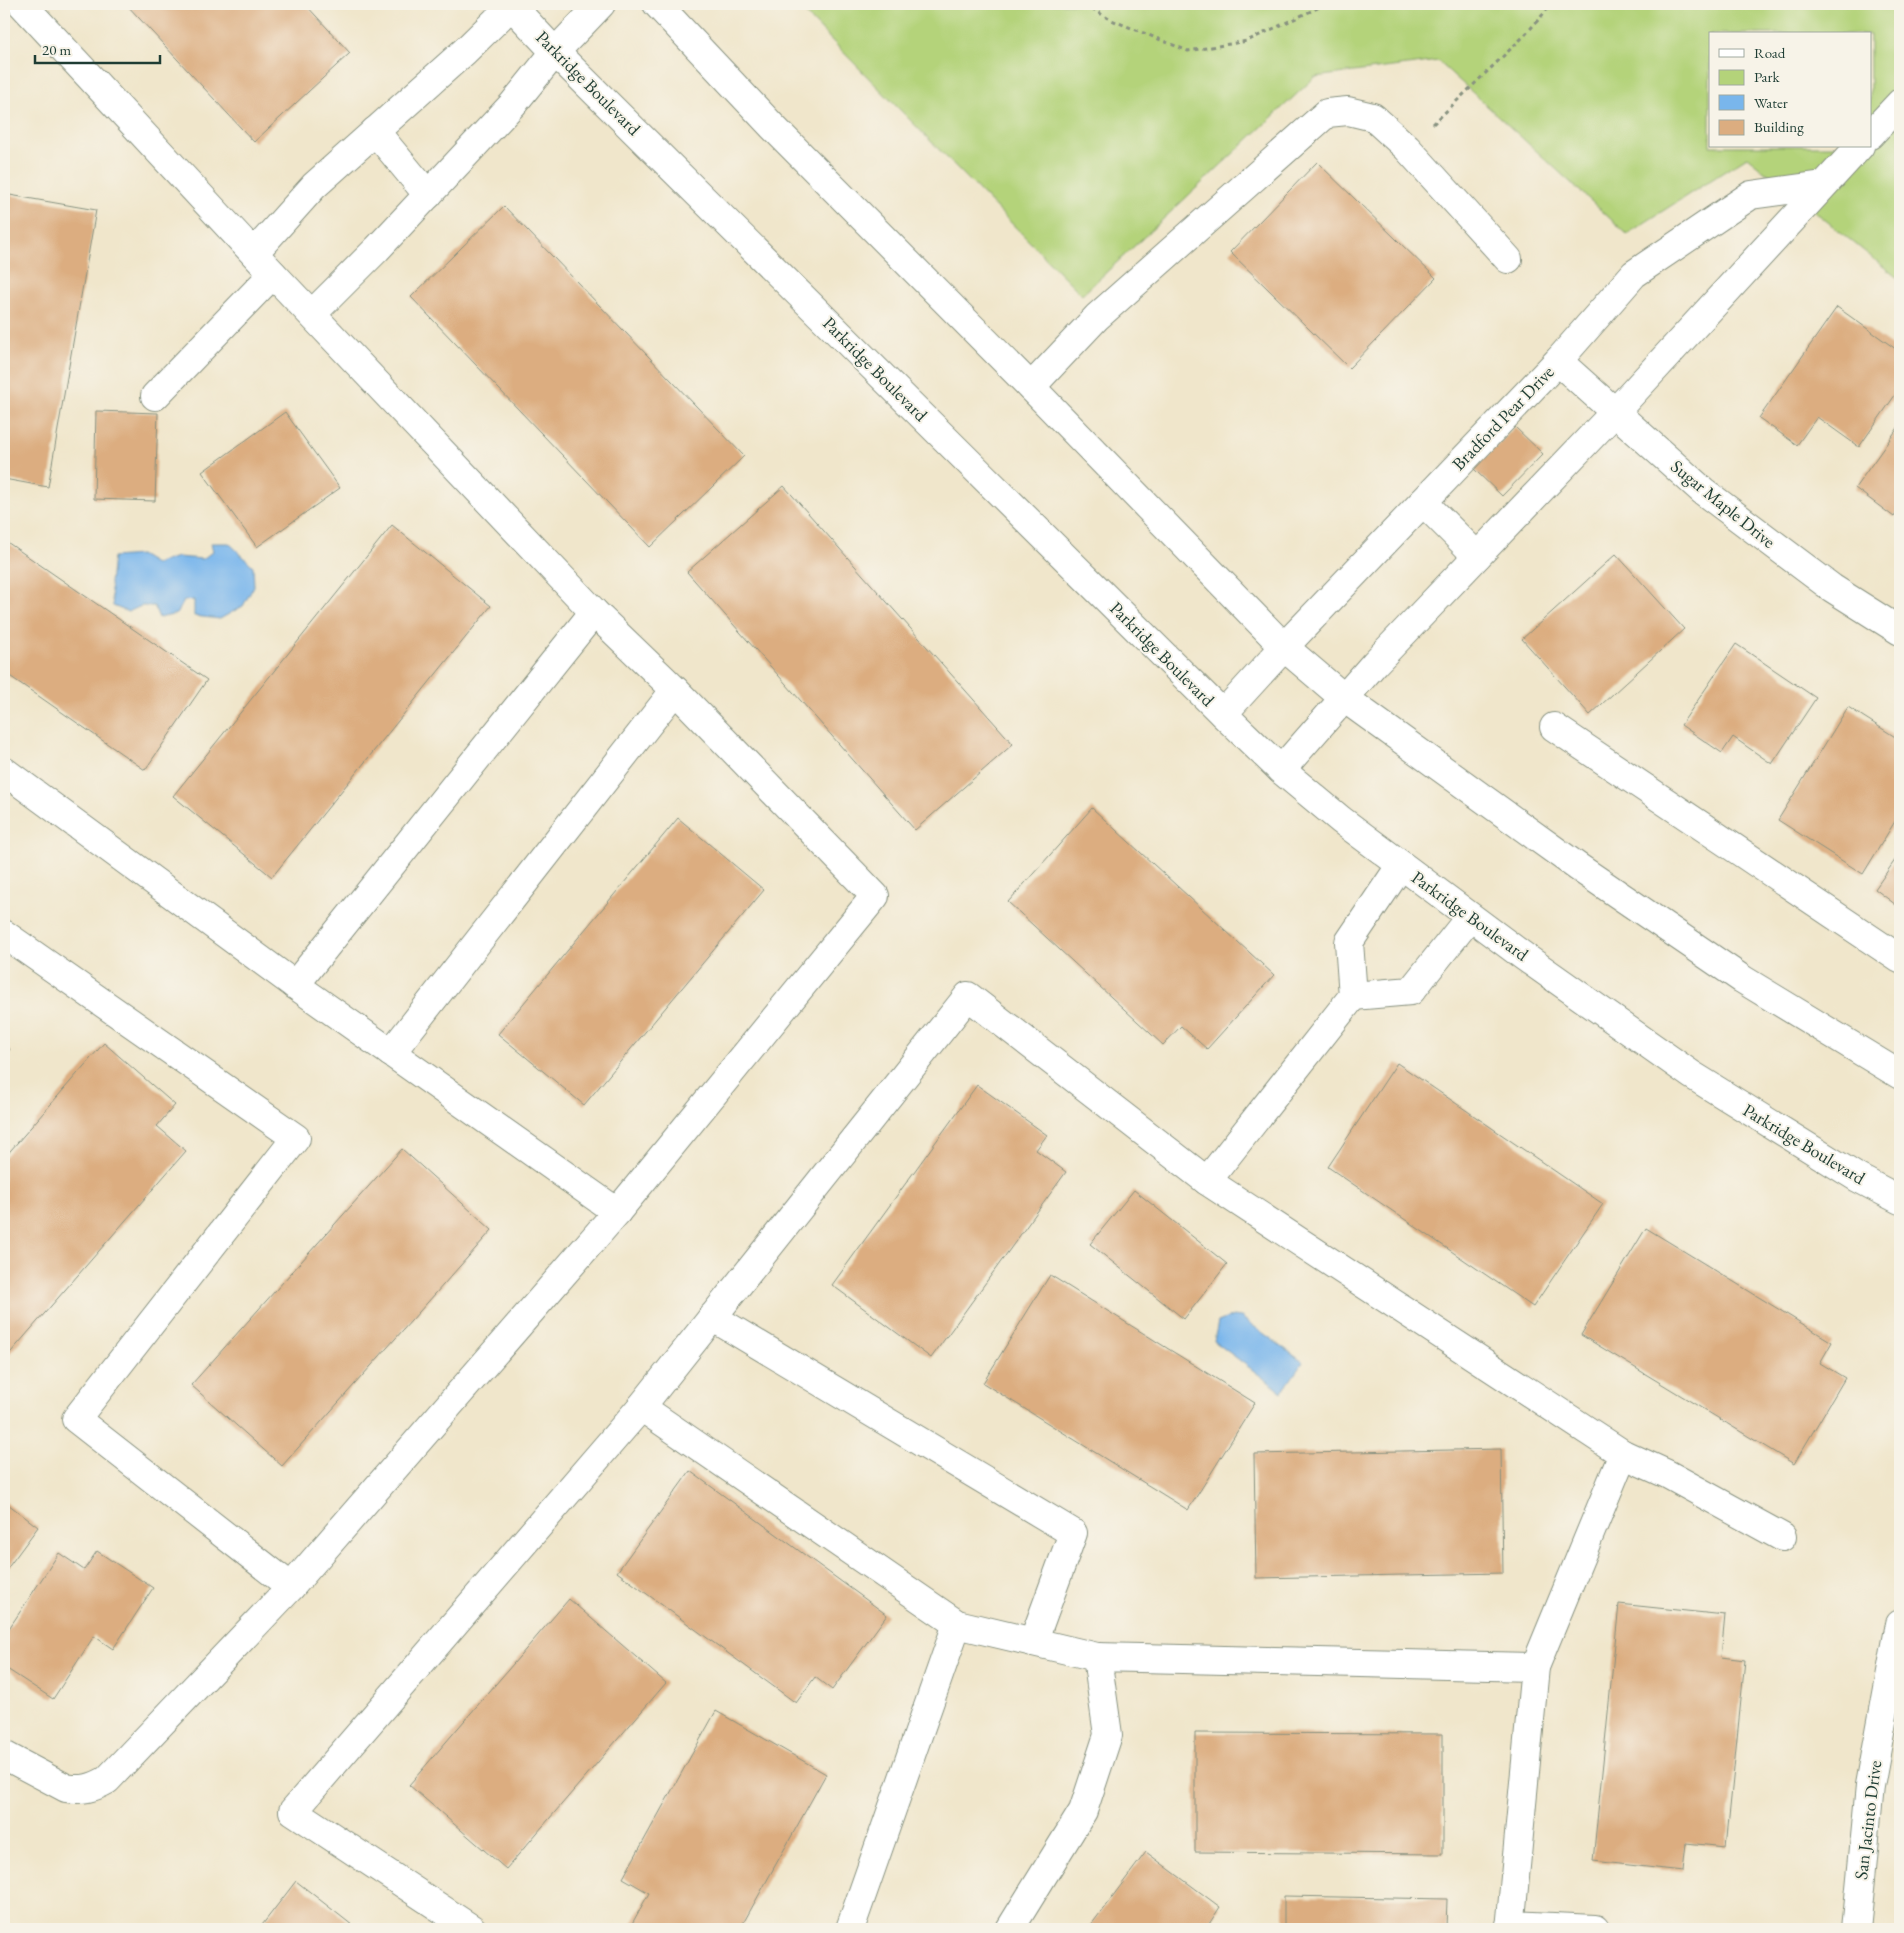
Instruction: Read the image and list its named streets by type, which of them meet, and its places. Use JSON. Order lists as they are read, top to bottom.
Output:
{
  "streets": {
    "street": [
      "Parkridge Boulevard",
      "Bradford Pear Drive",
      "Sugar Maple Drive",
      "San Jacinto Drive"
    ]
  },
  "crossings": [
    ["Parkridge Boulevard", "Bradford Pear Drive"],
    ["Bradford Pear Drive", "Sugar Maple Drive"]
  ],
  "legend": [
    "Road",
    "Park",
    "Water",
    "Building"
  ],
  "scale_bar": "20 m"
}
